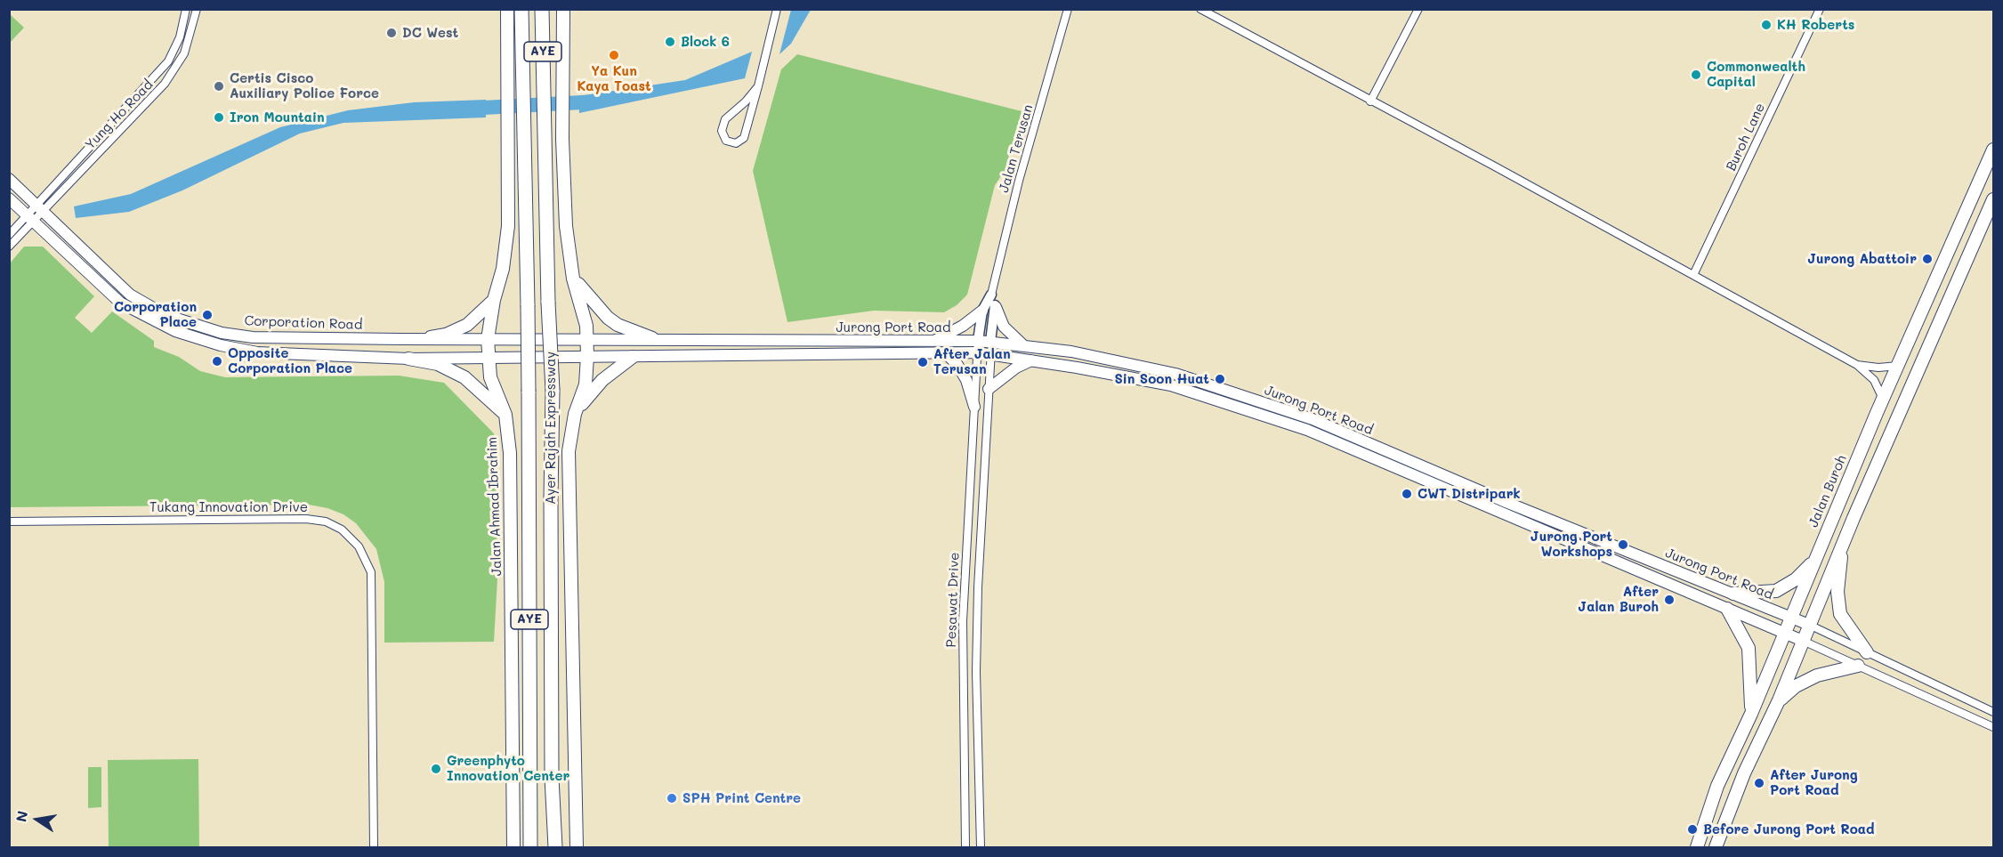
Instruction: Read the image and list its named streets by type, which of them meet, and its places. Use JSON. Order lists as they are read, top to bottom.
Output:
{
  "streets": {
    "highway": ["AYE", "Ayer Rajah Expressway"],
    "main road": [
      "Corporation Road",
      "Jurong Port Road",
      "Jalan Buroh",
      "Jalan Ahmad Ibrahim"
    ],
    "street": [
      "Yung Ho Road",
      "Buroh Lane",
      "Jalan Terusan",
      "Tukang Innovation Drive",
      "Pesawat Drive"
    ]
  },
  "crossings": [
    ["Yung Ho Road", "Corporation Road"],
    ["Corporation Road", "Jurong Port Road"],
    ["Corporation Road", "Jalan Ahmad Ibrahim"],
    ["Jurong Port Road", "Jalan Buroh"],
    ["Jurong Port Road", "Pesawat Drive"]
  ],
  "places": [
    "KH Roberts",
    "DC West",
    "Block 6",
    "Ya Kun Kaya Toast",
    "Commonwealth Capital",
    "Certis Cisco Auxiliary Police Force",
    "Iron Mountain",
    "Jurong Abattoir",
    "Corporation Place",
    "Opposite Corporation Place",
    "After Jalan Terusan",
    "Sin Soon Huat",
    "CWT Distripark",
    "Jurong Port Workshops",
    "After Jalan Buroh",
    "Greenphyto Innovation Center",
    "After Jurong Port Road",
    "SPH Print Centre",
    "Before Jurong Port Road"
  ],
  "north": "left"
}
